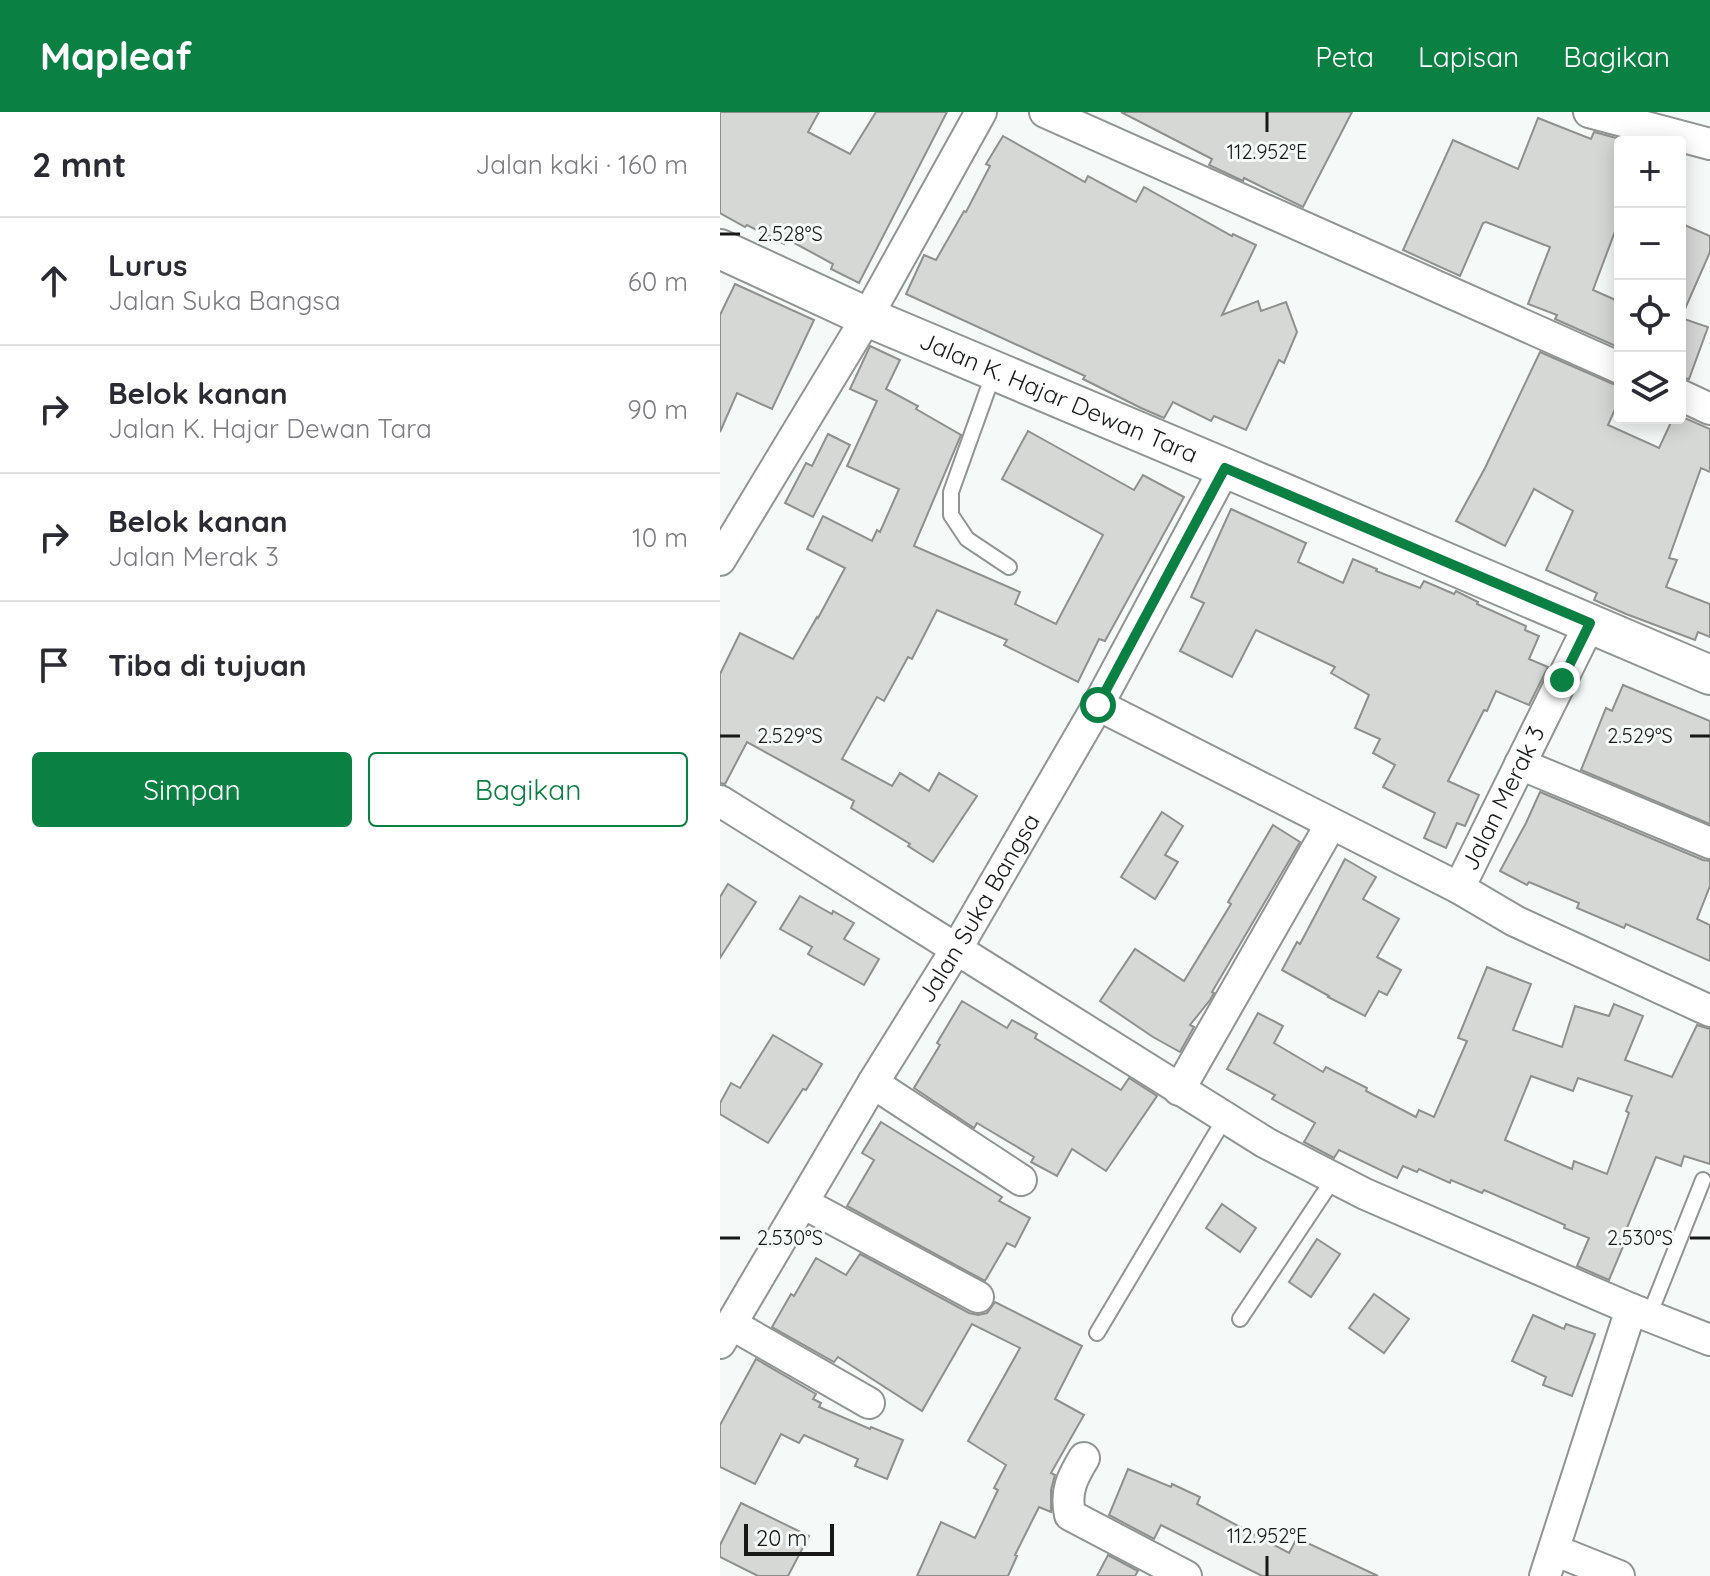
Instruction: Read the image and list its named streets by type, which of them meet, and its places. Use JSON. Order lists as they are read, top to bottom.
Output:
{
  "streets": {
    "street": ["Jalan K. Hajar Dewan Tara", "Jalan Merak 3", "Jalan Suka Bangsa"]
  },
  "crossings": [
    ["Jalan K. Hajar Dewan Tara", "Jalan Merak 3"],
    ["Jalan K. Hajar Dewan Tara", "Jalan Suka Bangsa"]
  ],
  "scale_bar": "20 m",
  "page": {
    "header": "Mapleaf",
    "nav": ["Peta", "Lapisan", "Bagikan"],
    "heading": ["2 mnt", "Jalan kaki · 160 m"],
    "map_buttons": ["+", "−"],
    "list": [
      ["Lurus", "Jalan Suka Bangsa", "60 m"],
      ["Belok kanan", "Jalan K. Hajar Dewan Tara", "90 m"],
      ["Belok kanan", "Jalan Merak 3", "10 m"],
      "Tiba di tujuan"
    ],
    "buttons": ["Simpan", "Bagikan"],
    "scale": "20 m"
  },
  "coordinates": [
    "112.952°E",
    "2.528°S",
    "2.529°S",
    "2.530°S"
  ]
}
